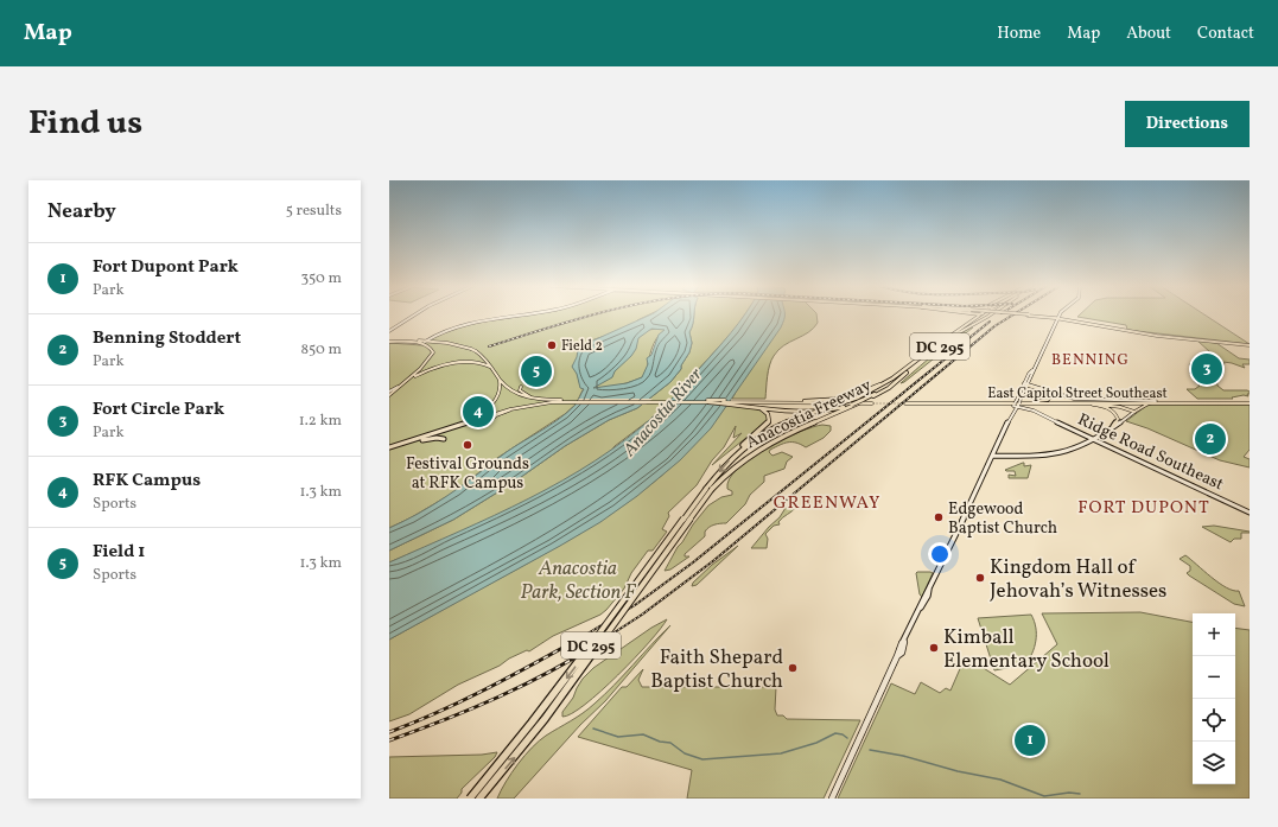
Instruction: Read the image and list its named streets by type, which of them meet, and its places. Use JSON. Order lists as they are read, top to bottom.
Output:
{
  "streets": {
    "highway": ["DC 295", "Anacostia Freeway"],
    "main road": ["East Capitol Street Southeast", "Ridge Road Southeast"]
  },
  "crossings": [
    ["DC 295", "Anacostia Freeway"]
  ],
  "districts": ["BENNING", "GREENWAY", "FORT DUPONT"],
  "water": ["Anacostia River"],
  "parks": ["Anacostia Park, Section F"],
  "places": [
    "Field 2",
    "Festival Grounds at RFK Campus",
    "Edgewood Baptist Church",
    "Kingdom Hall of Jehovah’s Witnesses",
    "Kimball Elementary School",
    "Faith Shepard Baptist Church"
  ],
  "page": {
    "header": "Map",
    "nav": [
      "Home",
      "Map",
      "About",
      "Contact"
    ],
    "title": "Find us",
    "buttons": "Directions",
    "heading": ["Nearby", "5 results"],
    "list": [
      {
        "mark": "1",
        "name": "Fort Dupont Park",
        "note": "Park",
        "value": "350 m"
      },
      {
        "mark": "2",
        "name": "Benning Stoddert",
        "note": "Park",
        "value": "850 m"
      },
      {
        "mark": "3",
        "name": "Fort Circle Park",
        "note": "Park",
        "value": "1.2 km"
      },
      {
        "mark": "4",
        "name": "RFK Campus",
        "note": "Sports",
        "value": "1.3 km"
      },
      {
        "mark": "5",
        "name": "Field 1",
        "note": "Sports",
        "value": "1.3 km"
      }
    ],
    "pins": [
      "3",
      "5",
      "4",
      "2",
      "1"
    ],
    "map_buttons": ["+", "−"]
  }
}
